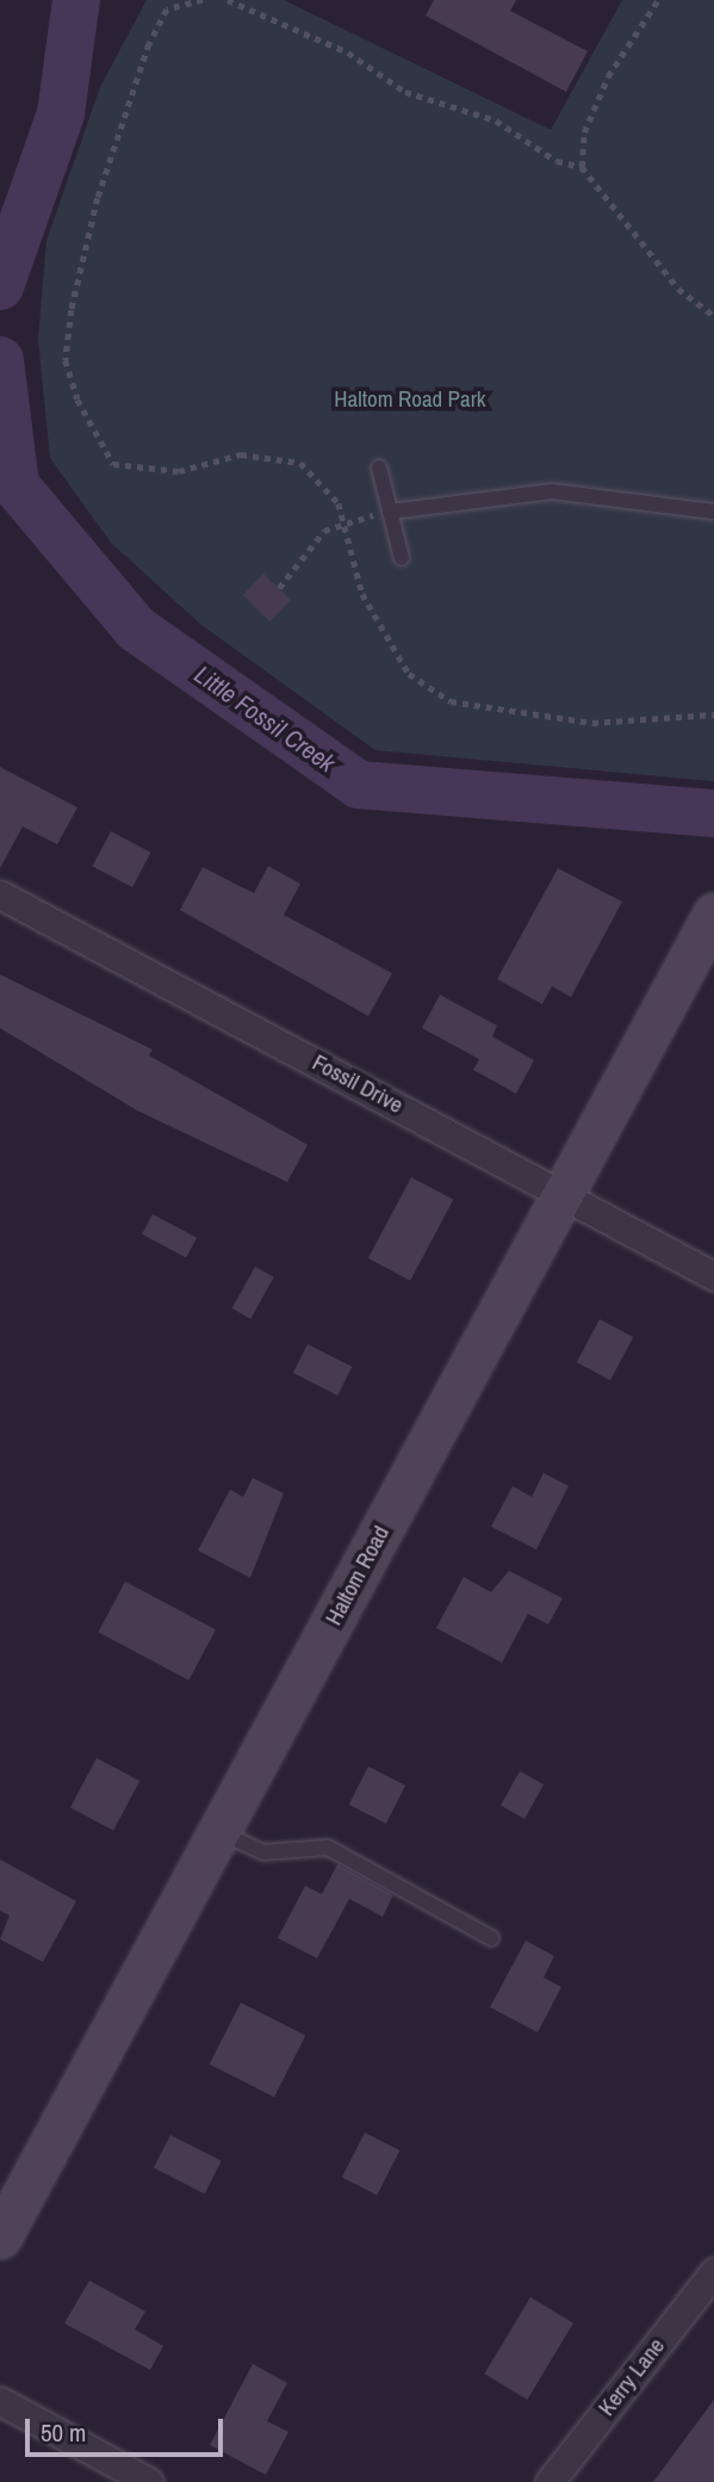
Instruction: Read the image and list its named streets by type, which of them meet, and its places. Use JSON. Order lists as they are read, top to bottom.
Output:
{
  "streets": {
    "main road": ["Haltom Road"],
    "street": ["Fossil Drive", "Kerry Lane"]
  },
  "crossings": [
    ["Fossil Drive", "Haltom Road"]
  ],
  "water": ["Little Fossil Creek"],
  "parks": ["Haltom Road Park"],
  "scale_bar": "50 m"
}
